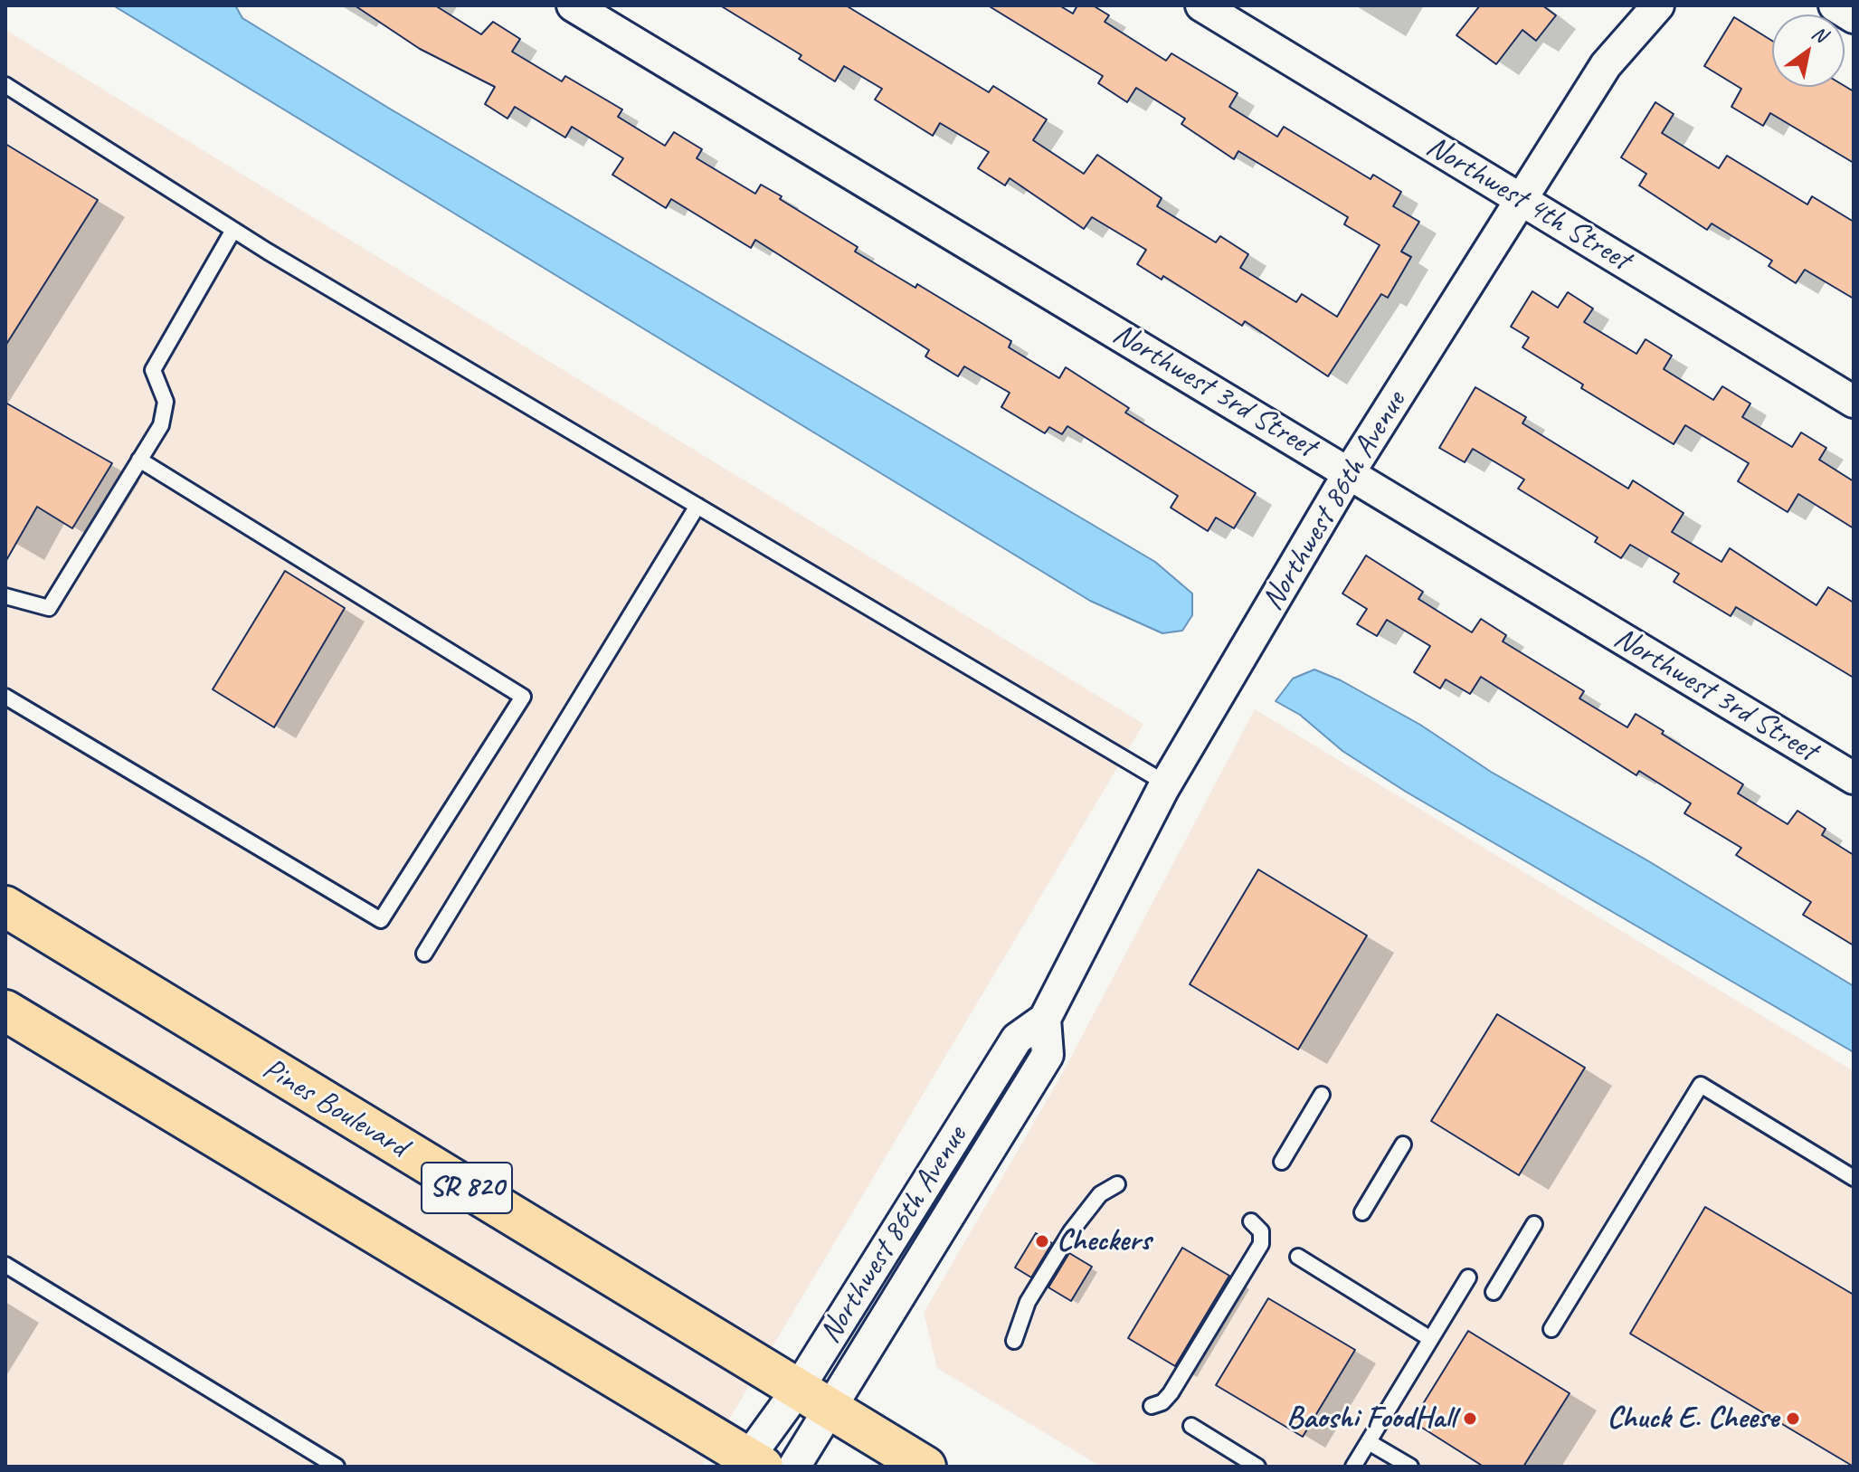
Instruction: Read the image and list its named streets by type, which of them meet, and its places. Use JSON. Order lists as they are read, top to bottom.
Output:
{
  "streets": {
    "highway": ["Pines Boulevard", "SR 820"],
    "street": ["Northwest 4th Street", "Northwest 3rd Street", "Northwest 86th Avenue"]
  },
  "crossings": [
    ["Northwest 4th Street", "Northwest 86th Avenue"],
    ["Northwest 3rd Street", "Northwest 86th Avenue"],
    ["Northwest 86th Avenue", "Pines Boulevard"],
    ["Northwest 86th Avenue", "SR 820"]
  ],
  "places": ["Checkers", "Baoshi FoodHall", "Chuck E. Cheese"],
  "north": "top right"
}
